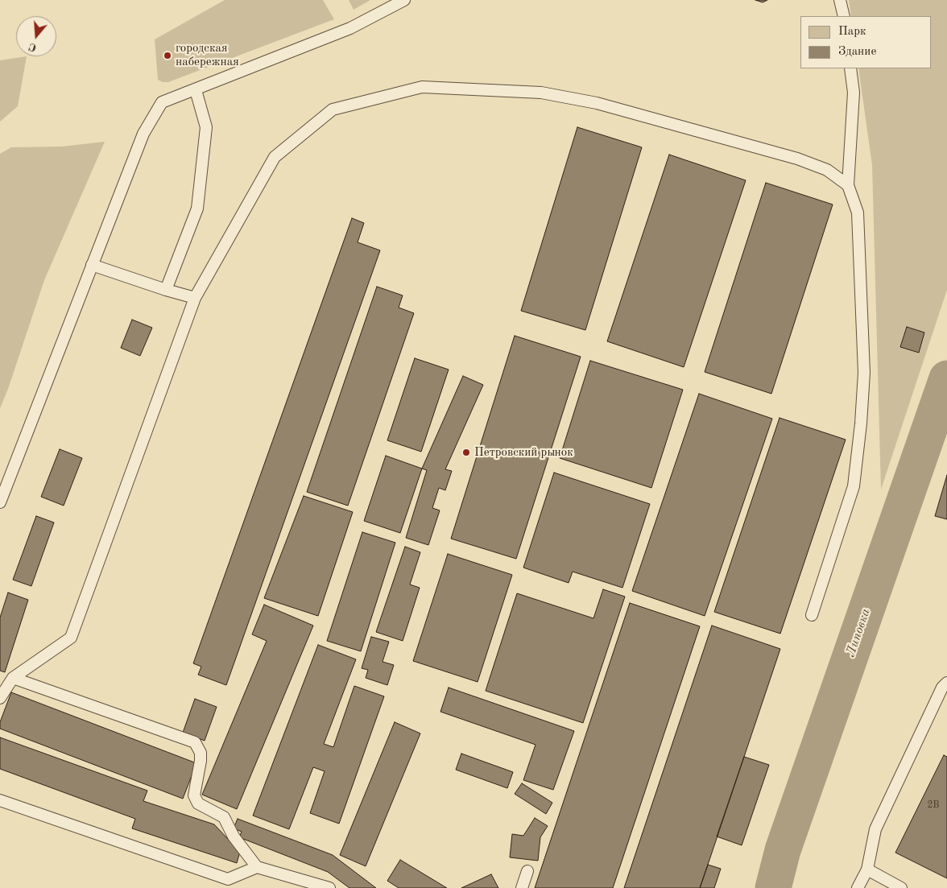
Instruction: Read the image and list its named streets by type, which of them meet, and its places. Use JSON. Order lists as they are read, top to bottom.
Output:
{
  "water": ["Липовка"],
  "places": ["городская набережная", "Петровский рынок"],
  "house_numbers": ["2В"],
  "legend": ["Парк", "Здание"],
  "north": "bottom"
}
